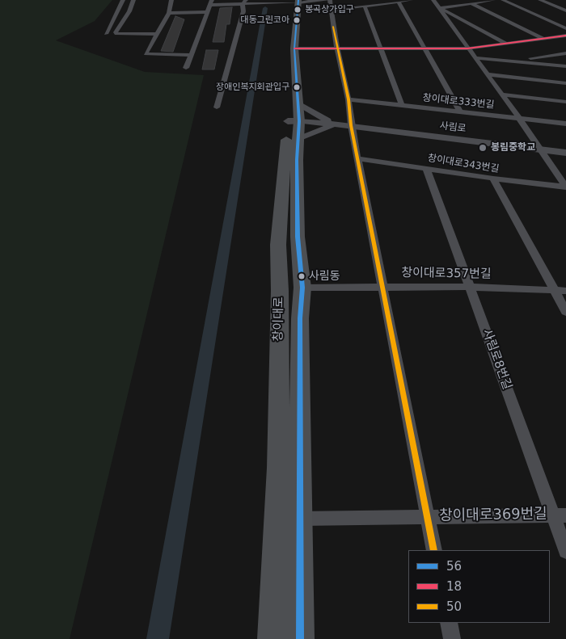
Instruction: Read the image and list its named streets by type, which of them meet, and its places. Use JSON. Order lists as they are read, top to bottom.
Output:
{
  "streets": {
    "main road": ["창이대로"],
    "street": [
      "창이대로333번길",
      "사림로",
      "창이대로343번길",
      "창이대로357번길",
      "사림로8번길",
      "창이대로369번길"
    ]
  },
  "crossings": [
    ["사림로", "창이대로"],
    ["창이대로343번길", "사림로8번길"],
    ["창이대로357번길", "창이대로"],
    ["창이대로357번길", "사림로8번길"],
    ["창이대로", "창이대로369번길"],
    ["사림로8번길", "창이대로369번길"]
  ],
  "places": [
    "봉곡상가입구",
    "대동그린코아",
    "장애인복지회관입구",
    "봉림중학교",
    "사림동"
  ],
  "lines": ["transit line 56", "transit line 50", "transit line 18"],
  "legend": ["56", "18", "50"]
}
